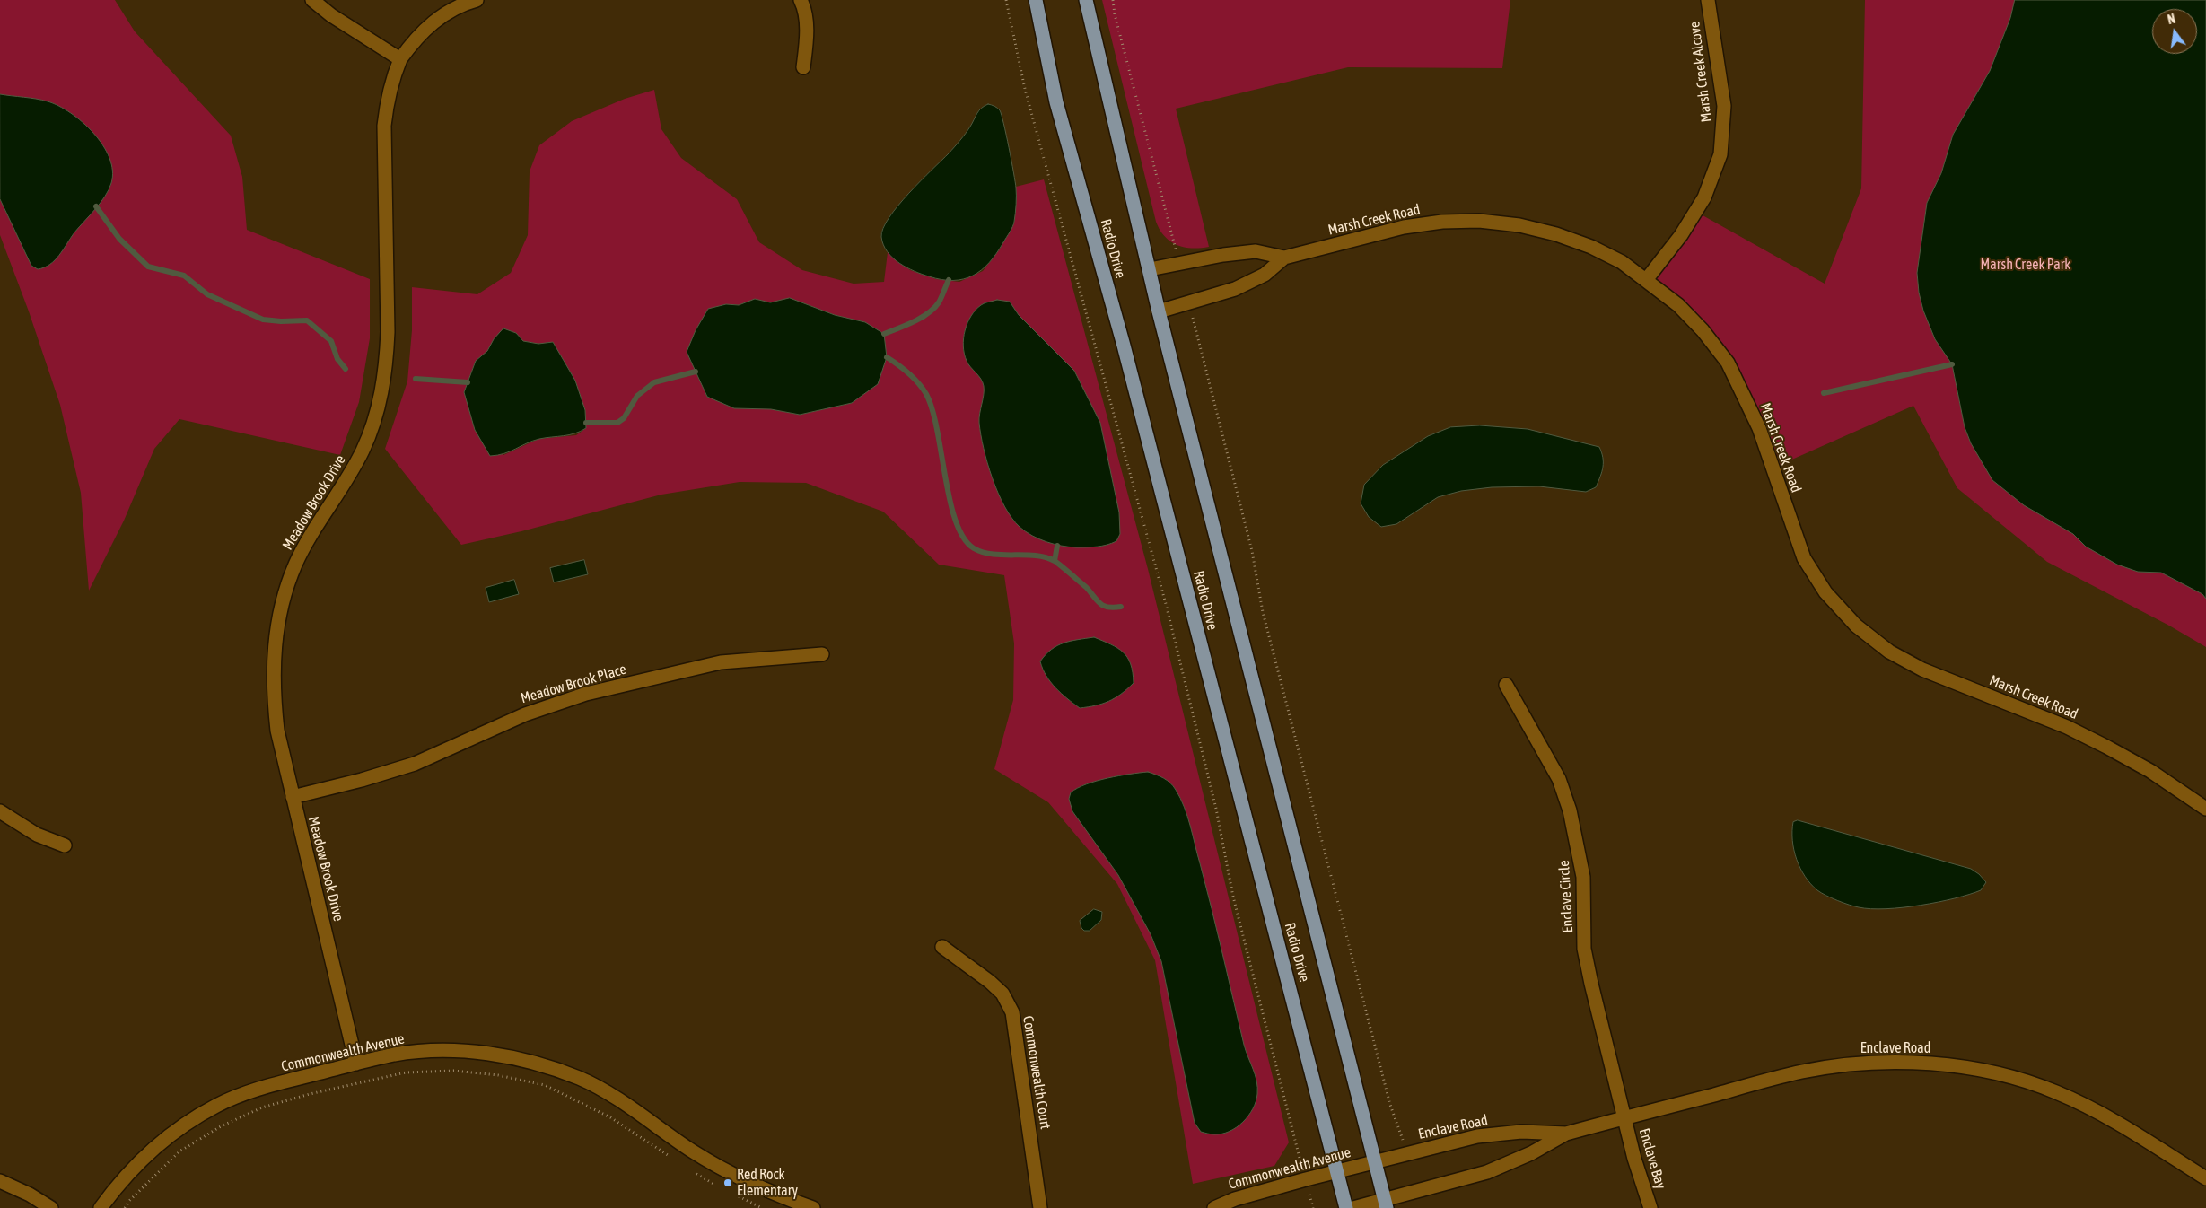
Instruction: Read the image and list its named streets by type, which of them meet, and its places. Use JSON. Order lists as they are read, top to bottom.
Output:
{
  "streets": {
    "main road": ["Radio Drive"],
    "street": [
      "Marsh Creek Alcove",
      "Marsh Creek Road",
      "Meadow Brook Drive",
      "Meadow Brook Place",
      "Enclave Circle",
      "Enclave Road",
      "Commonwealth Avenue",
      "Commonwealth Court",
      "Enclave Bay"
    ]
  },
  "crossings": [
    ["Marsh Creek Alcove", "Marsh Creek Road"],
    ["Marsh Creek Road", "Radio Drive"],
    ["Radio Drive", "Enclave Road"],
    ["Radio Drive", "Commonwealth Avenue"],
    ["Meadow Brook Drive", "Meadow Brook Place"],
    ["Meadow Brook Drive", "Commonwealth Avenue"],
    ["Enclave Circle", "Enclave Road"],
    ["Enclave Circle", "Enclave Bay"],
    ["Enclave Road", "Commonwealth Avenue"],
    ["Enclave Road", "Enclave Bay"]
  ],
  "parks": ["Marsh Creek Park"],
  "places": ["Red Rock Elementary"],
  "north": "top"
}
